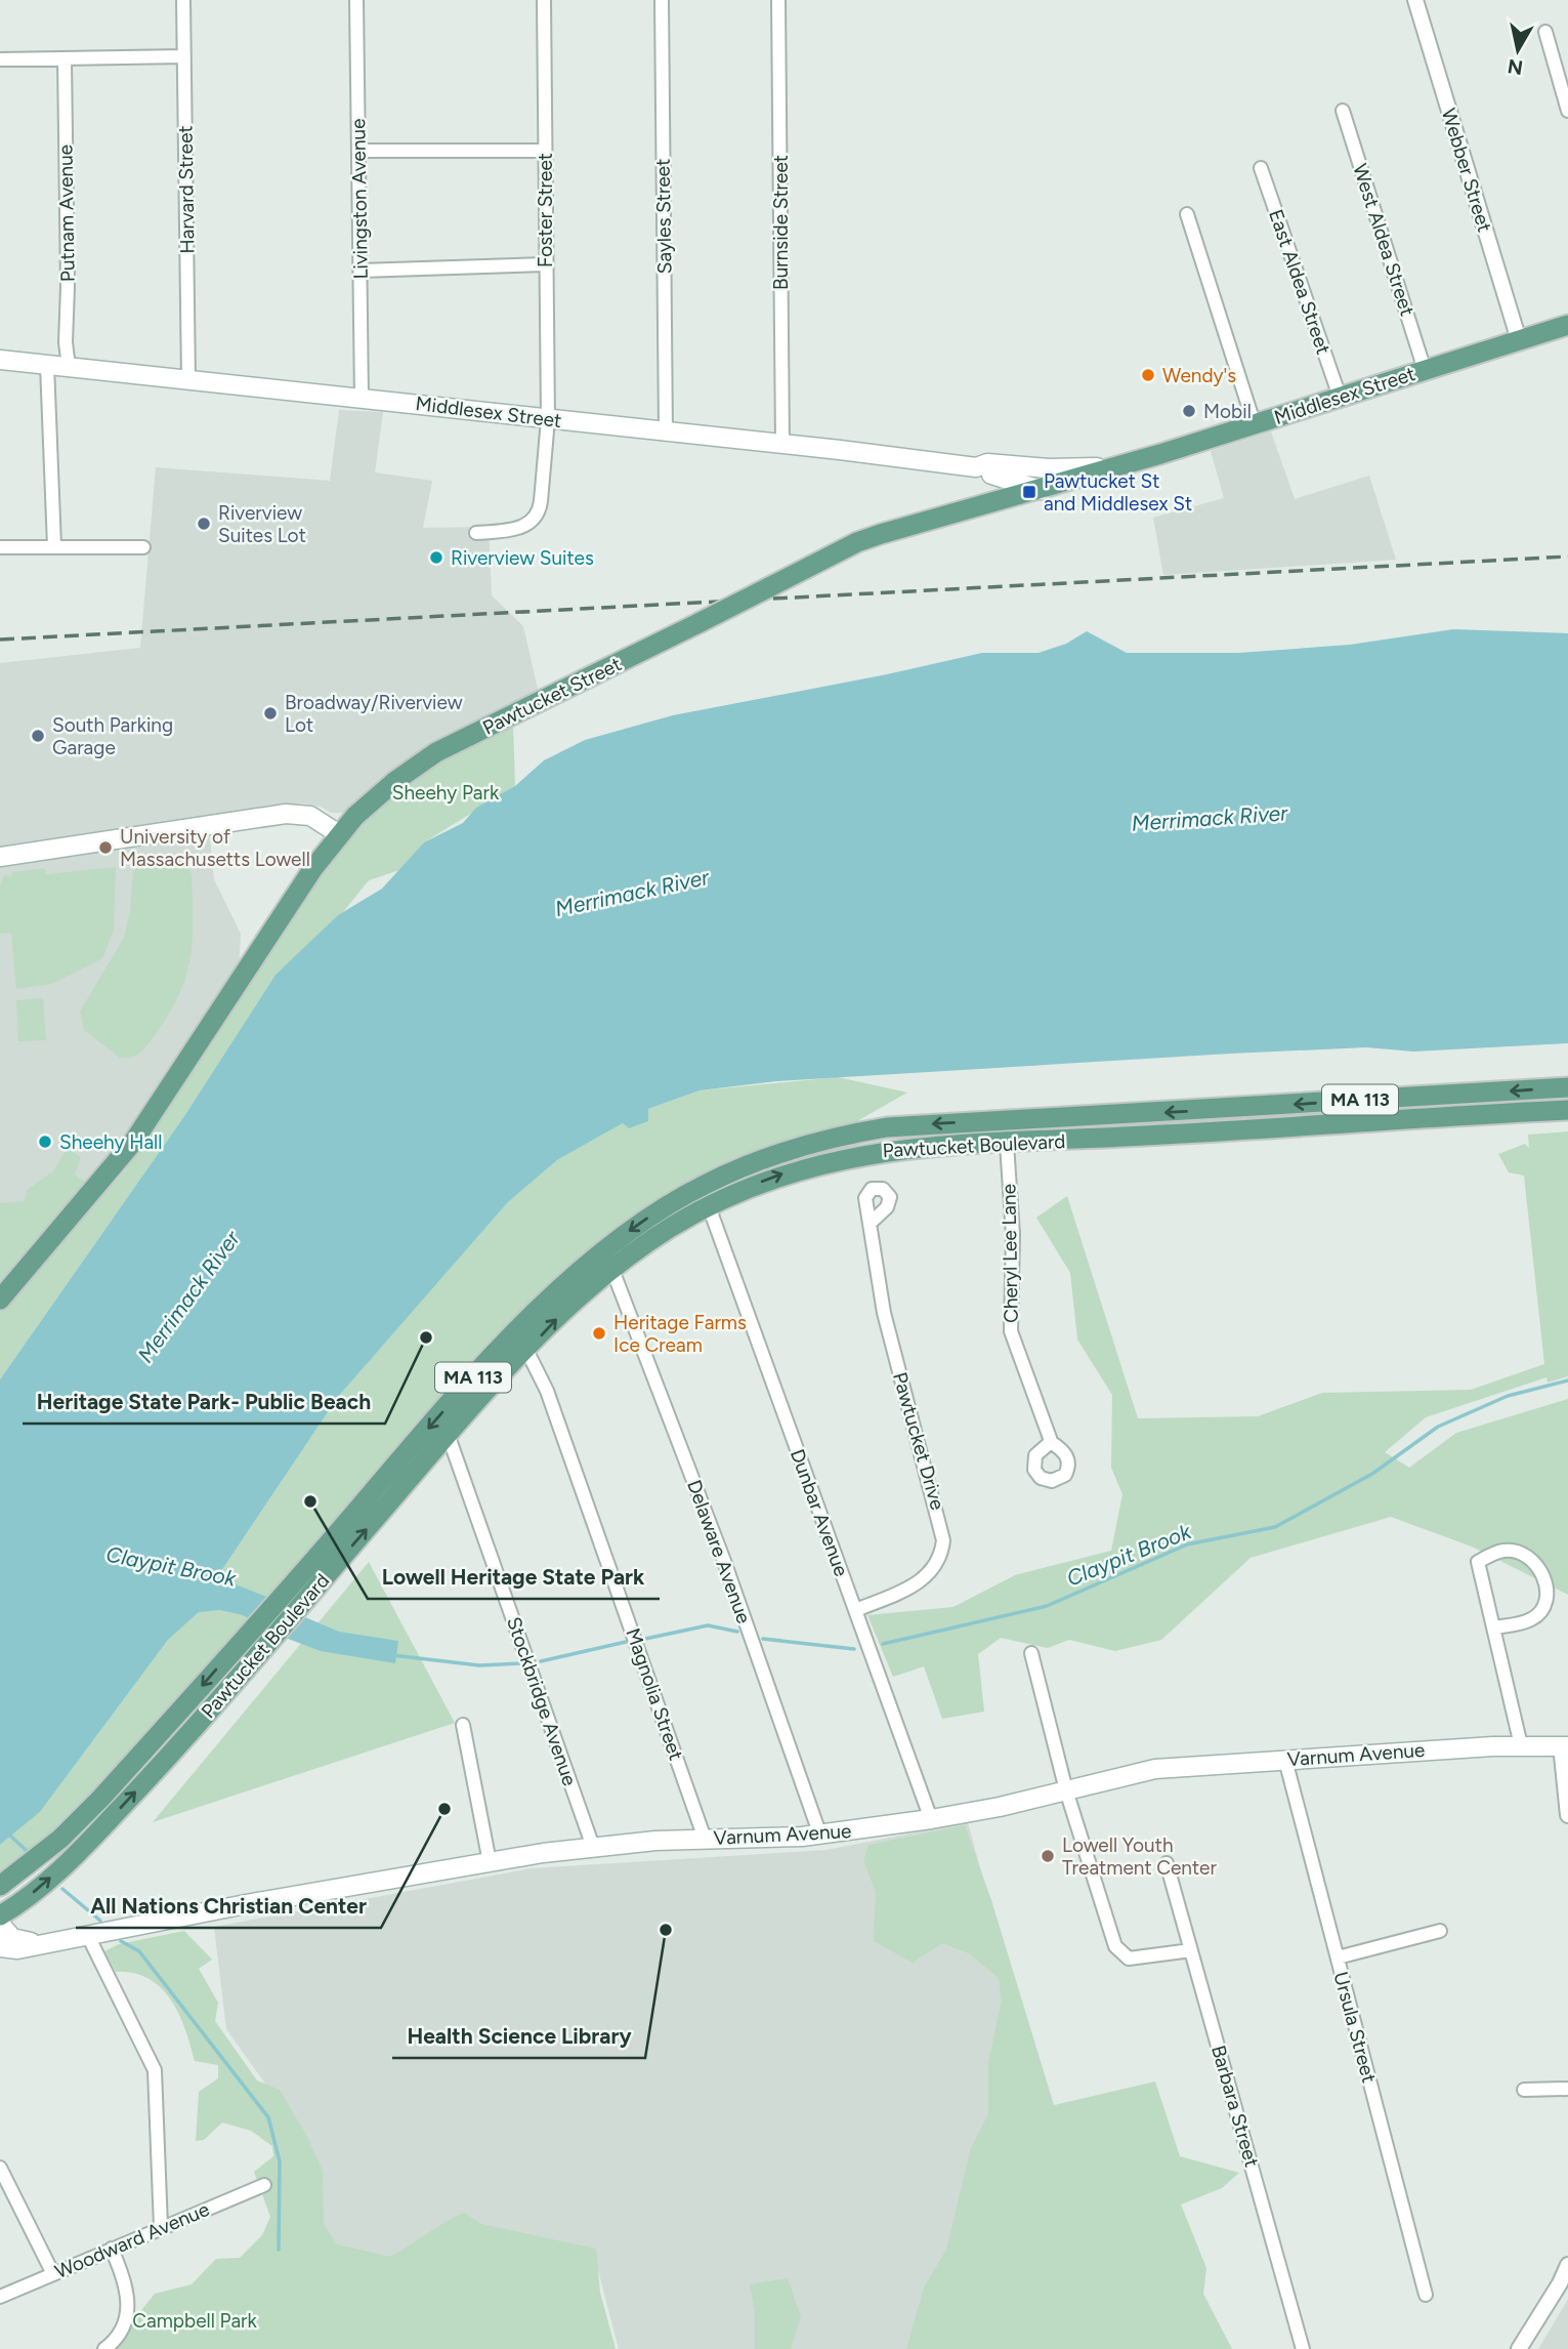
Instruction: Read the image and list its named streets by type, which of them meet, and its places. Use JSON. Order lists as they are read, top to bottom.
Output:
{
  "streets": {
    "main road": [
      "Middlesex Street",
      "Pawtucket Street",
      "MA 113",
      "Pawtucket Boulevard",
      "Varnum Avenue"
    ],
    "street": [
      "Webber Street",
      "Harvard Street",
      "Livingston Avenue",
      "Foster Street",
      "Putnam Avenue",
      "Sayles Street",
      "Burnside Street",
      "West Aldea Street",
      "East Aldea Street",
      "Cheryl Lee Lane",
      "Pawtucket Drive",
      "Dunbar Avenue",
      "Delaware Avenue",
      "Magnolia Street",
      "Stockbridge Avenue",
      "Ursula Street",
      "Barbara Street",
      "Woodward Avenue"
    ]
  },
  "crossings": [
    ["Webber Street", "Middlesex Street"],
    ["Harvard Street", "Middlesex Street"],
    ["Livingston Avenue", "Middlesex Street"],
    ["Foster Street", "Middlesex Street"],
    ["Putnam Avenue", "Middlesex Street"],
    ["Sayles Street", "Middlesex Street"],
    ["Burnside Street", "Middlesex Street"],
    ["West Aldea Street", "Middlesex Street"],
    ["East Aldea Street", "Middlesex Street"],
    ["Middlesex Street", "Pawtucket Street"],
    ["Pawtucket Boulevard", "Cheryl Lee Lane"],
    ["Pawtucket Boulevard", "Dunbar Avenue"],
    ["Pawtucket Boulevard", "Delaware Avenue"],
    ["Pawtucket Boulevard", "Magnolia Street"],
    ["Pawtucket Boulevard", "Stockbridge Avenue"],
    ["Pawtucket Drive", "Dunbar Avenue"],
    ["Dunbar Avenue", "Varnum Avenue"],
    ["Delaware Avenue", "Varnum Avenue"],
    ["Magnolia Street", "Varnum Avenue"],
    ["Stockbridge Avenue", "Varnum Avenue"],
    ["Varnum Avenue", "Ursula Street"]
  ],
  "water": ["Merrimack River", "Claypit Brook"],
  "parks": ["Sheehy Park", "Campbell Park"],
  "places": {
    "other": [
      "Wendy's",
      "Mobil",
      "Riverview Suites Lot",
      "Riverview Suites",
      "Broadway/Riverview Lot",
      "South Parking Garage",
      "University of Massachusetts Lowell",
      "Sheehy Hall",
      "Heritage Farms Ice Cream",
      "Heritage State Park- Public Beach",
      "Lowell Heritage State Park",
      "All Nations Christian Center",
      "Lowell Youth Treatment Center",
      "Health Science Library"
    ],
    "transit": ["Pawtucket St and Middlesex St"]
  },
  "north": "bottom"
}
